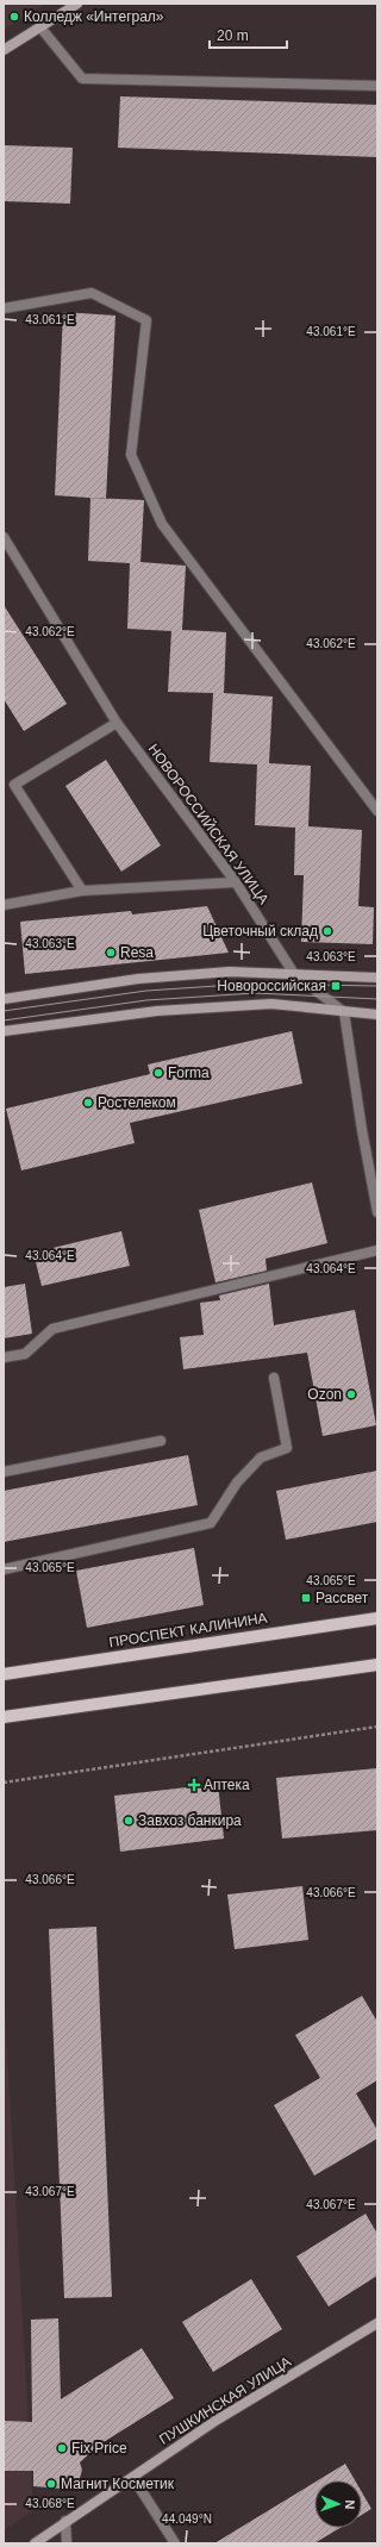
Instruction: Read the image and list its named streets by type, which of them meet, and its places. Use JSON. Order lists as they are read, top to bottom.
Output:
{
  "streets": {
    "main road": ["ПРОСПЕКТ КАЛИНИНА"],
    "street": ["НОВОРОССИЙСКАЯ УЛИЦА", "ПУШКИНСКАЯ УЛИЦА"]
  },
  "places": {
    "other": [
      "Колледж «Интеграл»",
      "Цветочный склад",
      "Resa",
      "Forma",
      "Ростелеком",
      "Ozon",
      "Завхоз банкира",
      "Fix Price",
      "Магнит Косметик"
    ],
    "transit": ["Новороссийская", "Рассвет"],
    "health": ["Аптека"]
  },
  "scale_bar": "20 m",
  "north": "right",
  "coordinates": [
    "43.061°E",
    "43.062°E",
    "43.063°E",
    "43.064°E",
    "43.065°E",
    "43.066°E",
    "43.067°E",
    "43.068°E",
    "44.049°N"
  ]
}
